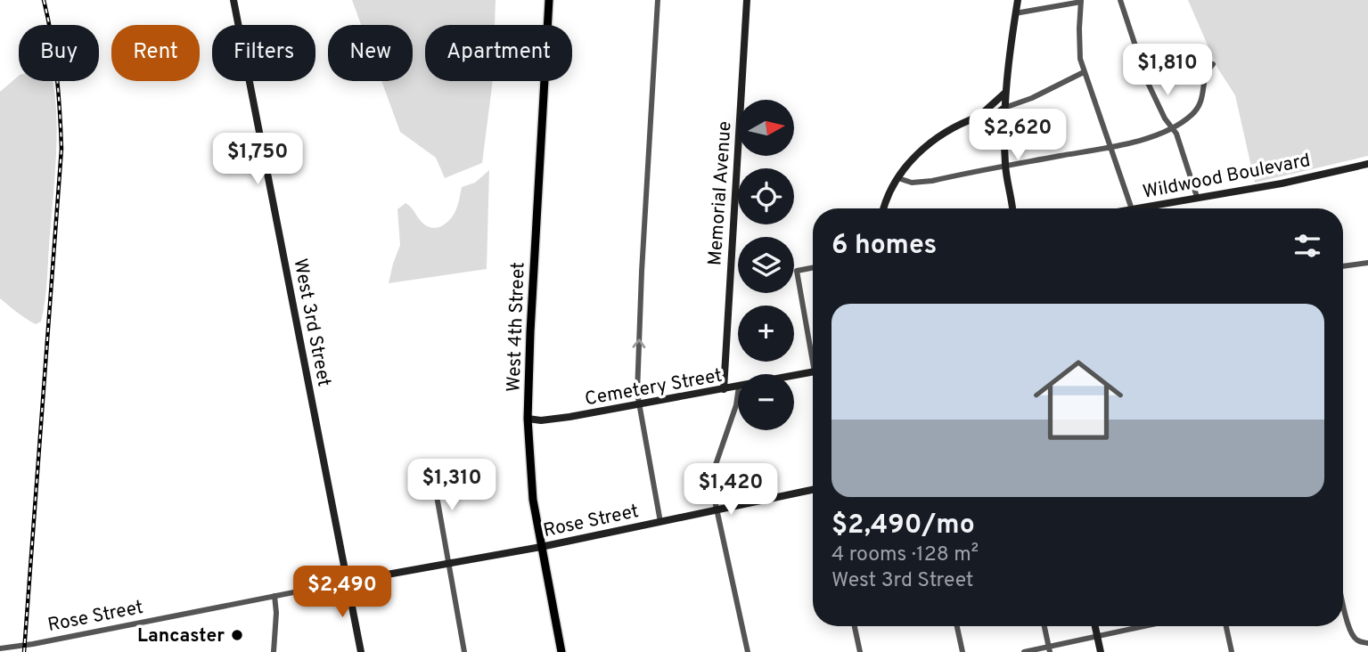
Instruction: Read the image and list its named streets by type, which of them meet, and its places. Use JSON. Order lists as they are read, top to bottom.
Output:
{
  "streets": {
    "main road": ["West 4th Street"],
    "street": [
      "Wildwood Boulevard",
      "Memorial Avenue",
      "West 3rd Street",
      "Cemetery Street",
      "Rose Street"
    ]
  },
  "crossings": [
    ["Memorial Avenue", "Cemetery Street"],
    ["West 3rd Street", "Rose Street"],
    ["West 4th Street", "Cemetery Street"],
    ["West 4th Street", "Rose Street"]
  ],
  "places": ["Lancaster"],
  "north": "right",
  "page": {
    "chip": [
      "Buy",
      "Rent",
      "Filters",
      "New",
      "Apartment"
    ],
    "price": [
      "$1,810",
      "$2,620",
      "$1,750",
      "$1,310",
      "$1,420",
      "$2,490"
    ],
    "map_buttons": ["+", "−"],
    "heading": "6 homes",
    "list": [
      {
        "name": "$2,490/mo",
        "note": "4 rooms · 128 m² · West 3rd Street"
      }
    ]
  }
}
